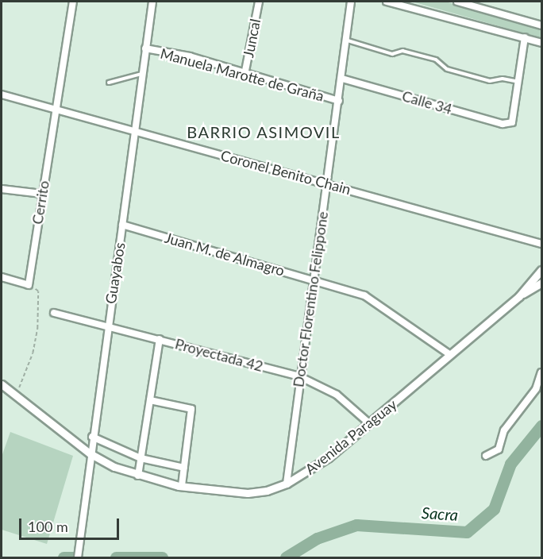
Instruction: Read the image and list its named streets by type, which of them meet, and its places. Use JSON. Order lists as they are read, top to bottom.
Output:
{
  "streets": {
    "street": [
      "Juncal",
      "Manuela Marotte de Graña",
      "Calle 34",
      "Coronel Benito Chain",
      "Cerrito",
      "Juan M. de Almagro",
      "Guayabos",
      "Doctor Florentino Felippone",
      "Proyectada 42",
      "Avenida Paraguay"
    ]
  },
  "crossings": [
    ["Juncal", "Manuela Marotte de Graña"],
    ["Manuela Marotte de Graña", "Guayabos"],
    ["Manuela Marotte de Graña", "Doctor Florentino Felippone"],
    ["Calle 34", "Doctor Florentino Felippone"],
    ["Coronel Benito Chain", "Cerrito"],
    ["Coronel Benito Chain", "Guayabos"],
    ["Coronel Benito Chain", "Doctor Florentino Felippone"],
    ["Juan M. de Almagro", "Guayabos"],
    ["Juan M. de Almagro", "Doctor Florentino Felippone"],
    ["Juan M. de Almagro", "Avenida Paraguay"],
    ["Guayabos", "Proyectada 42"],
    ["Guayabos", "Avenida Paraguay"],
    ["Doctor Florentino Felippone", "Proyectada 42"],
    ["Doctor Florentino Felippone", "Avenida Paraguay"],
    ["Proyectada 42", "Avenida Paraguay"]
  ],
  "districts": ["BARRIO ASIMOVIL"],
  "water": ["Sacra"],
  "scale_bar": "100 m"
}
